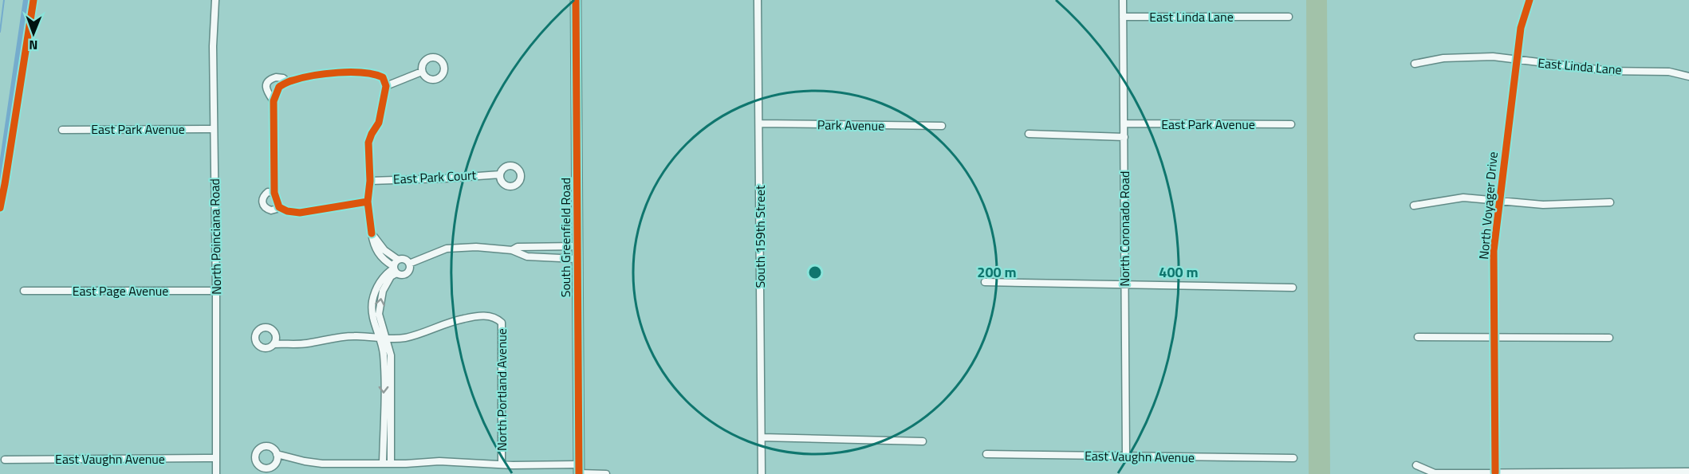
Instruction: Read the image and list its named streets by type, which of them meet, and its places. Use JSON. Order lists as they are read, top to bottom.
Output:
{
  "streets": {
    "main road": ["South Greenfield Road"],
    "street": [
      "East Linda Lane",
      "East Park Avenue",
      "Park Avenue",
      "East Park Court",
      "North Voyager Drive",
      "North Coronado Road",
      "North Poinciana Road",
      "South 159th Street",
      "East Page Avenue",
      "North Portland Avenue",
      "East Vaughn Avenue"
    ]
  },
  "crossings": [
    ["East Linda Lane", "North Voyager Drive"],
    ["East Linda Lane", "North Coronado Road"],
    ["East Park Avenue", "North Coronado Road"],
    ["East Park Avenue", "North Poinciana Road"],
    ["Park Avenue", "South 159th Street"],
    ["North Coronado Road", "East Vaughn Avenue"],
    ["North Poinciana Road", "East Page Avenue"],
    ["North Poinciana Road", "East Vaughn Avenue"]
  ],
  "north": "bottom",
  "rings": ["200 m", "400 m"]
}
